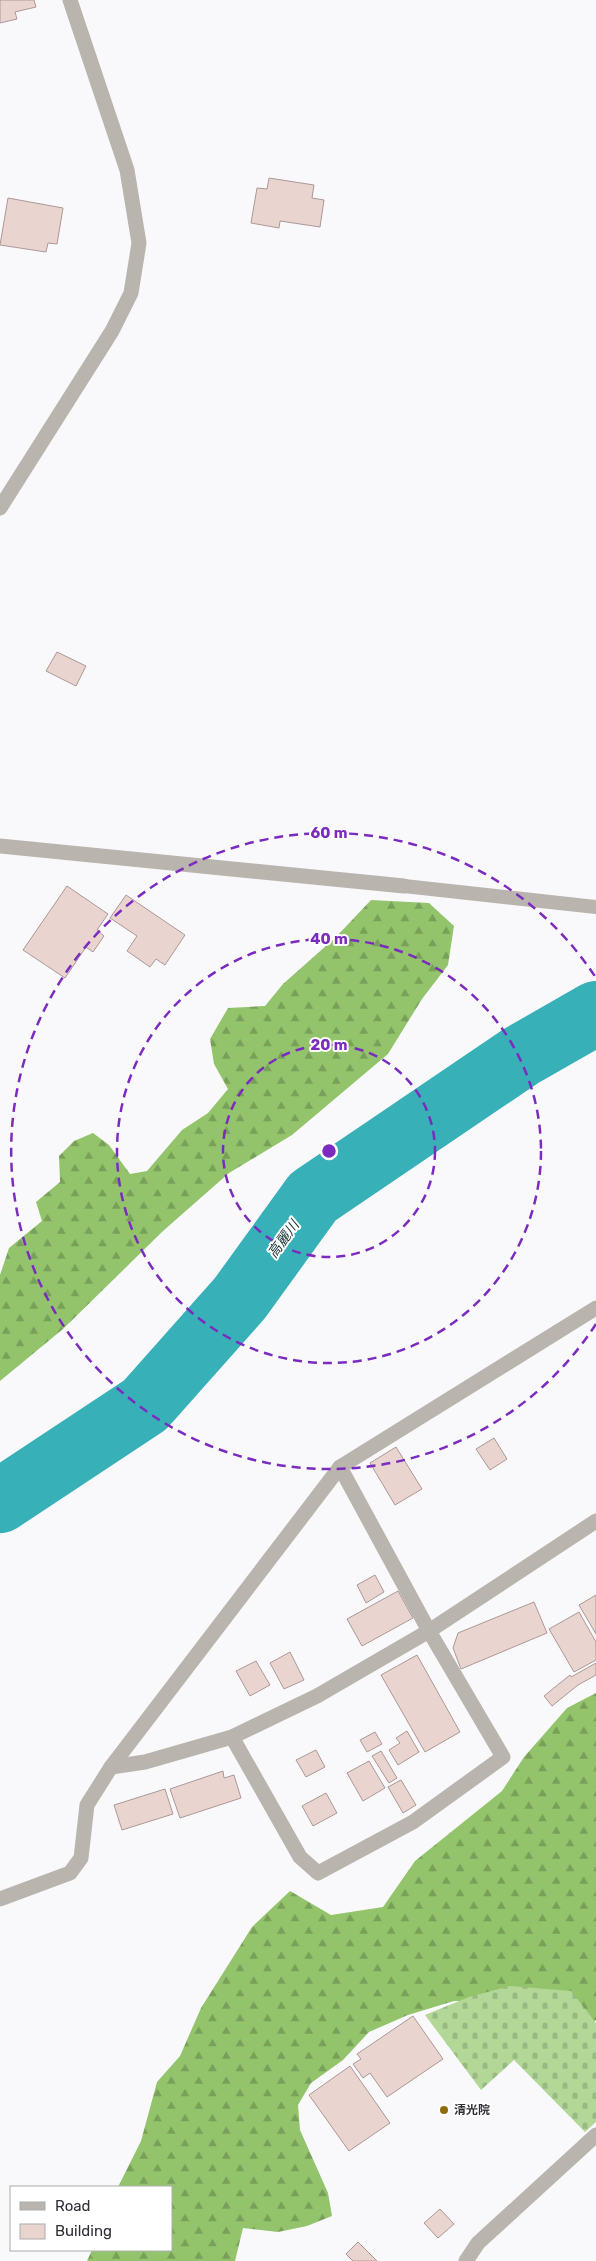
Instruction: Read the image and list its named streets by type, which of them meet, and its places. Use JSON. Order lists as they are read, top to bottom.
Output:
{
  "water": ["高麗川"],
  "places": ["清光院"],
  "legend": ["Road", "Building"],
  "rings": ["60 m", "40 m", "20 m"]
}
